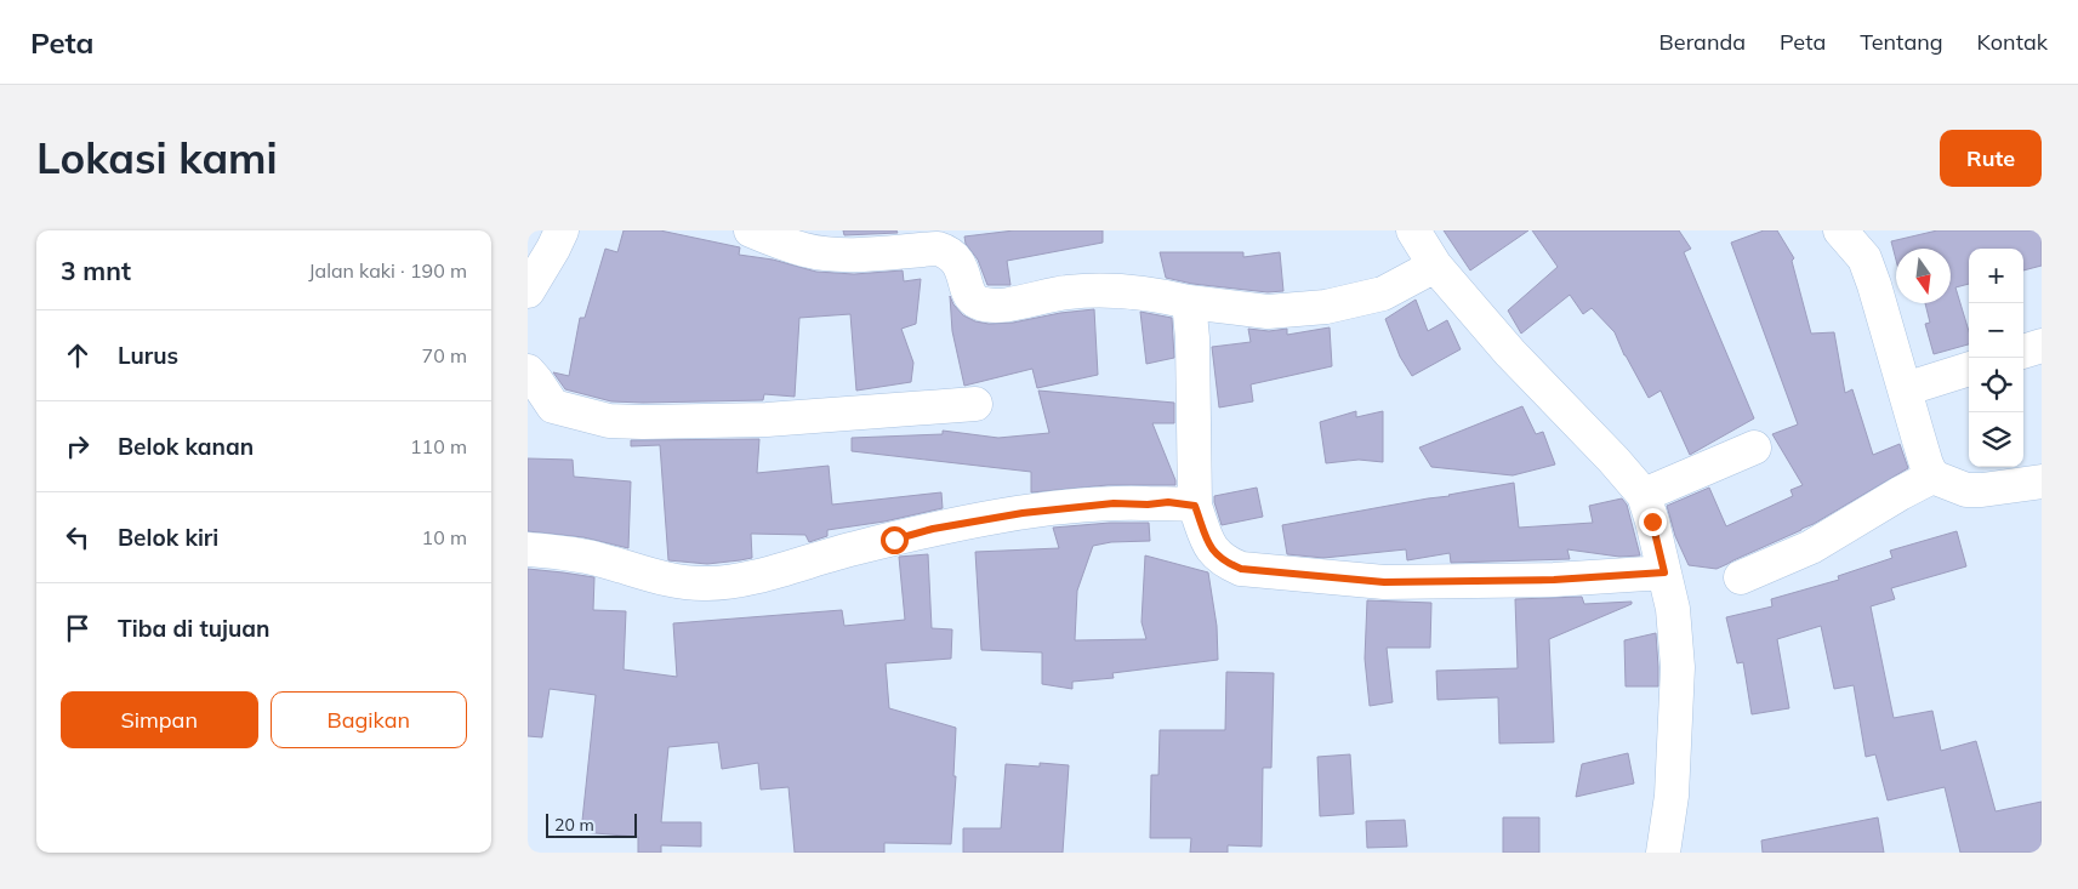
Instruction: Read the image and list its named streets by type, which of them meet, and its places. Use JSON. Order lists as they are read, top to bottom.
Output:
{
  "scale_bar": "20 m",
  "north": "bottom",
  "page": {
    "header": "Peta",
    "nav": [
      "Beranda",
      "Peta",
      "Tentang",
      "Kontak"
    ],
    "buttons": [
      "Rute",
      ["Simpan", "Bagikan"]
    ],
    "title": "Lokasi kami",
    "heading": ["3 mnt", "Jalan kaki · 190 m"],
    "map_buttons": ["+", "−"],
    "list": [
      ["Lurus", "70 m"],
      ["Belok kanan", "110 m"],
      ["Belok kiri", "10 m"],
      "Tiba di tujuan"
    ],
    "scale": "20 m"
  }
}
